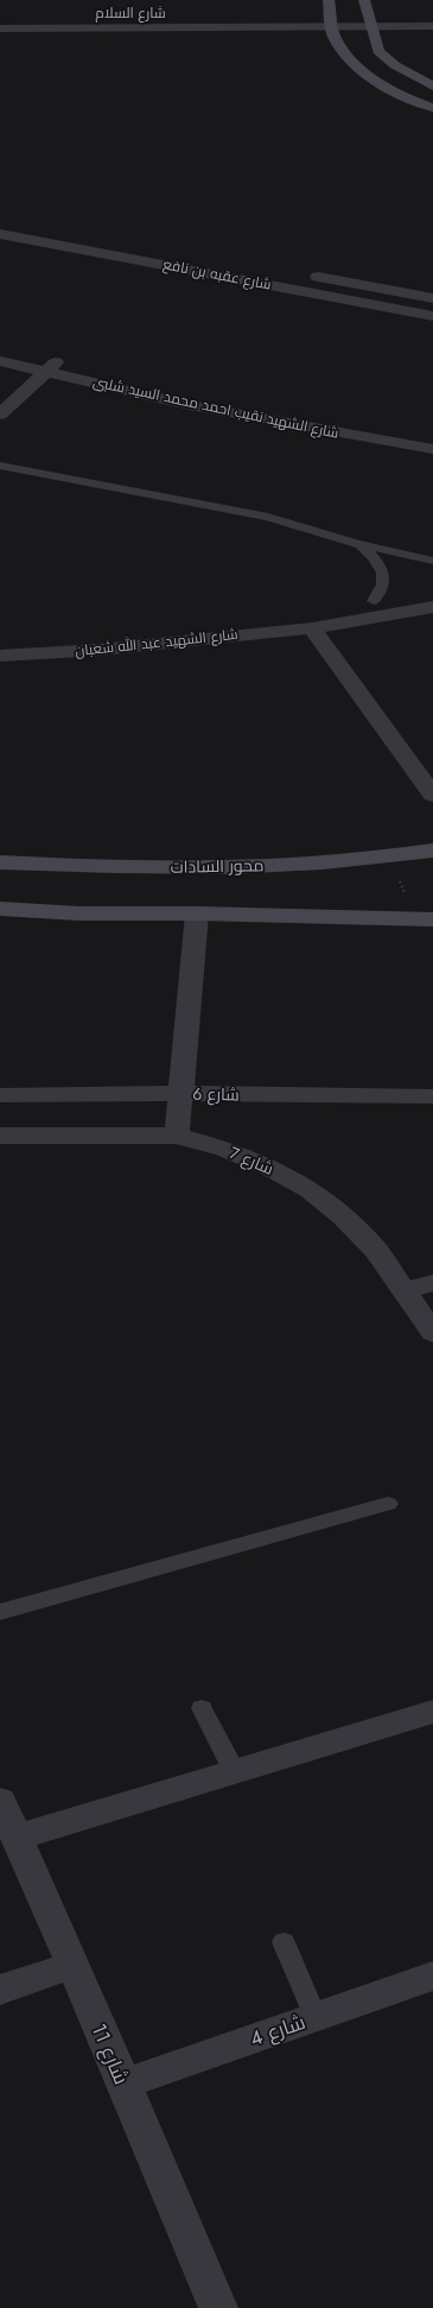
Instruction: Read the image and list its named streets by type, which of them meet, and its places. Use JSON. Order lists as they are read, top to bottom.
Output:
{
  "streets": {
    "street": [
      "شارع السلام",
      "شارع عقبه بن نافع",
      "شارع الشهيد نقيب احمد محمد السيد شلبى",
      "شارع الشهيد عبد الله شعبان",
      "محور السادات",
      "شارع 6",
      "شارع 7",
      "شارع 4",
      "شارع 11"
    ]
  },
  "crossings": [
    ["شارع 4", "شارع 11"]
  ]
}
